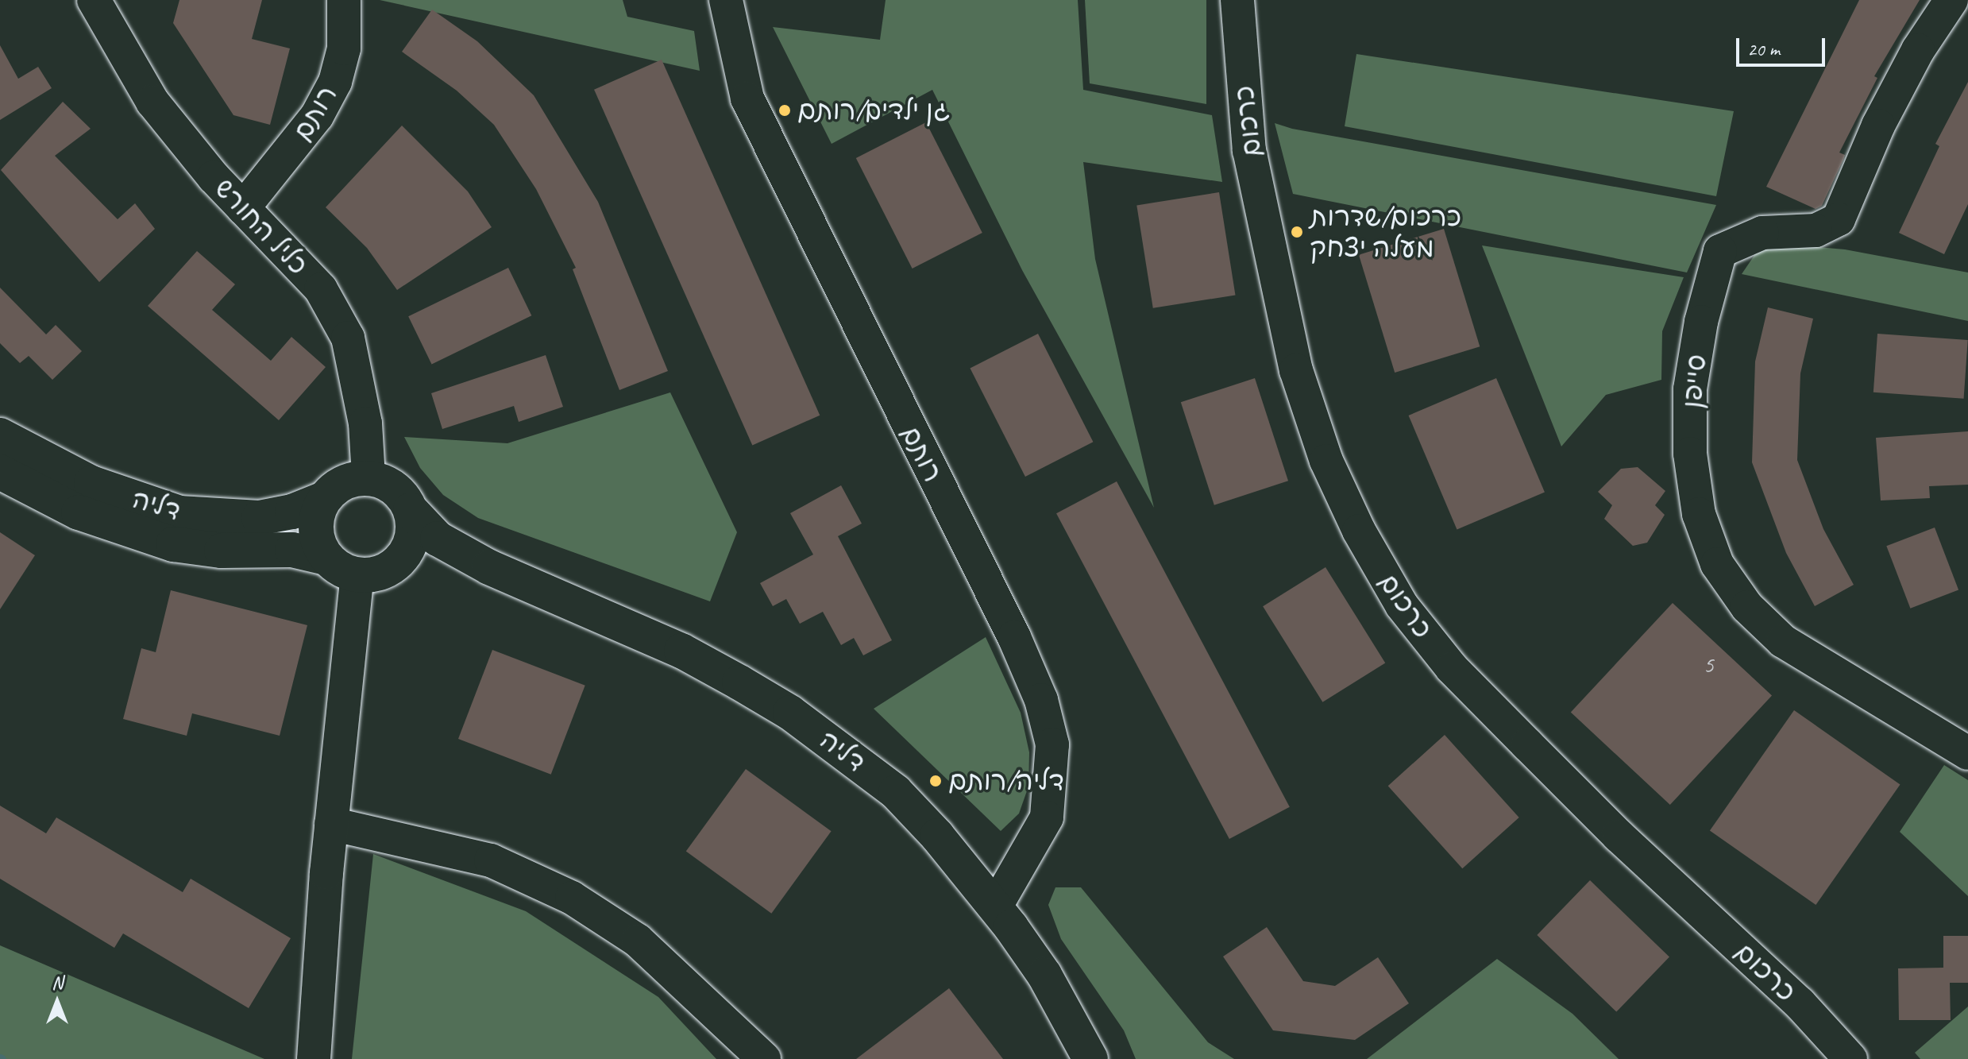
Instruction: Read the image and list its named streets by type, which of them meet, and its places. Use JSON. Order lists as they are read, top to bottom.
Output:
{
  "streets": {
    "street": [
      "רותם",
      "כרכום",
      "כליל החורש",
      "סייפן",
      "דליה"
    ]
  },
  "crossings": [
    ["רותם", "כליל החורש"],
    ["רותם", "דליה"],
    ["כליל החורש", "דליה"]
  ],
  "places": ["גן ילדים/רותם", "כרכום/שדרות מעלה יצחק", "דליה/רותם"],
  "house_numbers": ["5"],
  "scale_bar": "20 m",
  "north": "top"
}
